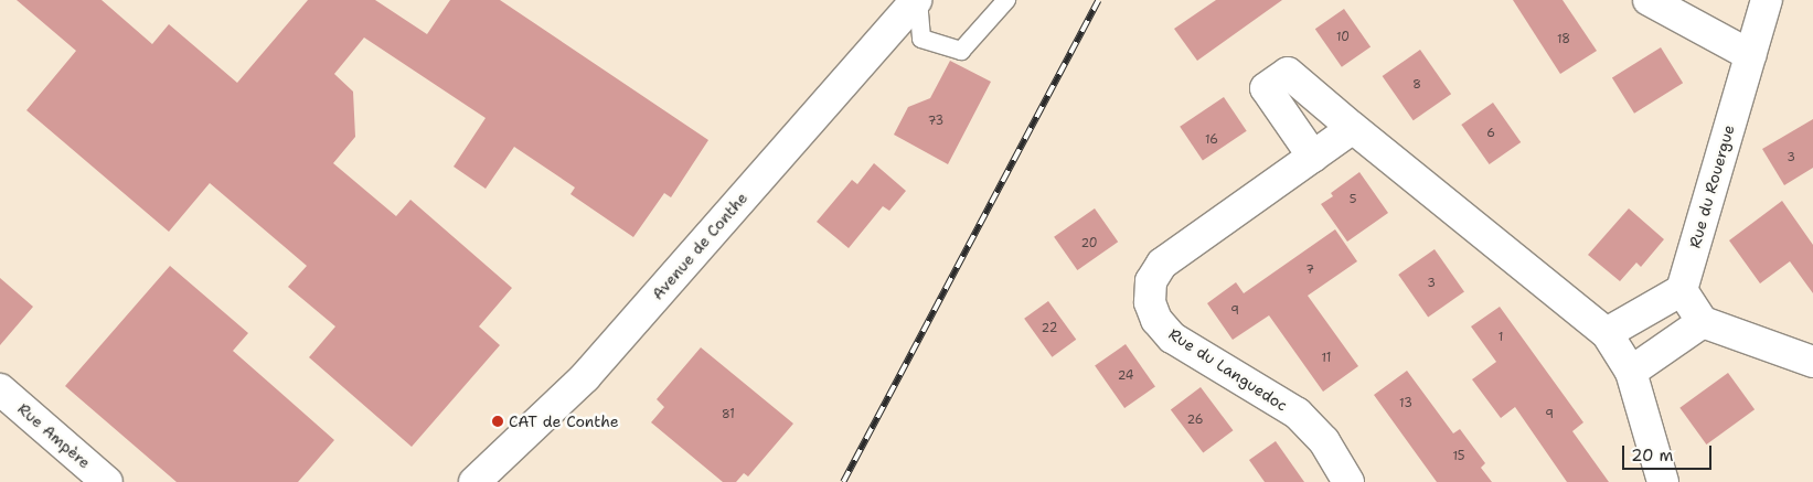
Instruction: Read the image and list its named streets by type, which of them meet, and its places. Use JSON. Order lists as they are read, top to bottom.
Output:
{
  "streets": {
    "street": [
      "Rue du Rouergue",
      "Avenue de Conthe",
      "Rue du Languedoc",
      "Rue Ampère"
    ]
  },
  "places": ["CAT de Conthe"],
  "house_numbers": [
    "10",
    "18",
    "8",
    "73",
    "6",
    "16",
    "3",
    "5",
    "20",
    "7",
    "3",
    "9",
    "22",
    "1",
    "11",
    "24",
    "13",
    "81",
    "9",
    "26",
    "15"
  ],
  "scale_bar": "20 m"
}
